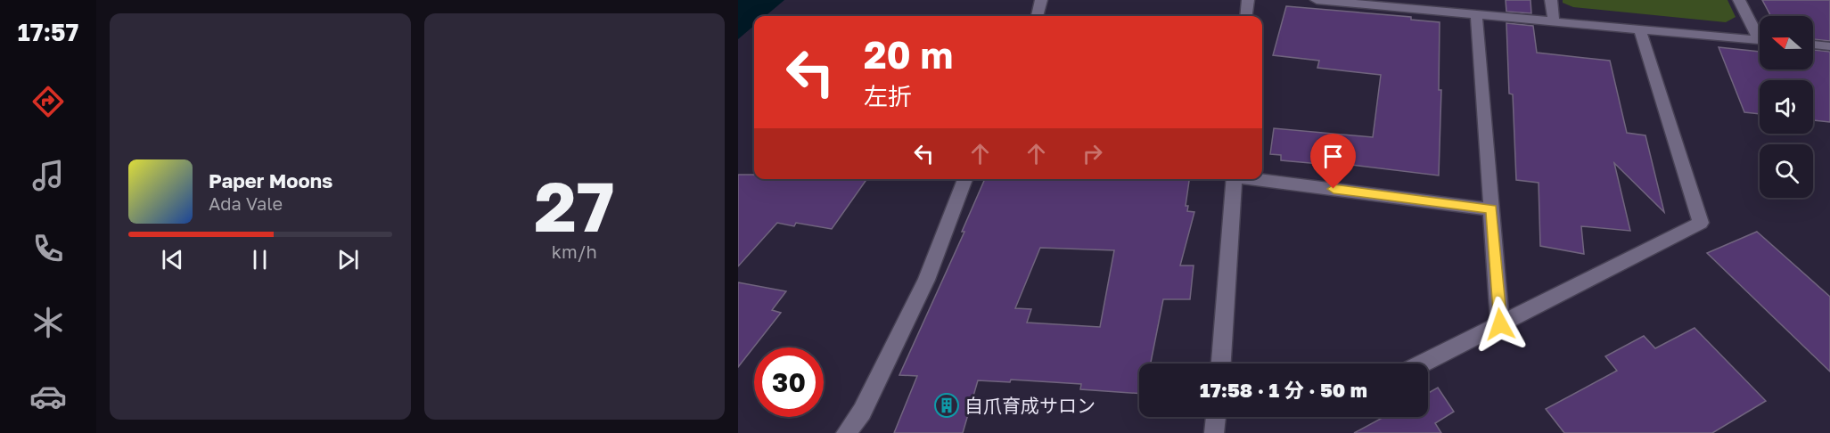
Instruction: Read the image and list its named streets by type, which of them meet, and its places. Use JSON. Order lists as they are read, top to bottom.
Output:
{
  "places": {
    "building": ["自爪育成サロン"]
  },
  "north": "left",
  "page": {
    "tabs": "17:57",
    "tile": ["27", "km/h"],
    "turn": ["20 m", "左折"],
    "song": ["Paper Moons", "Ada Vale"],
    "limit": "30",
    "trip": "17:58 · 1 分 · 50 m"
  }
}
